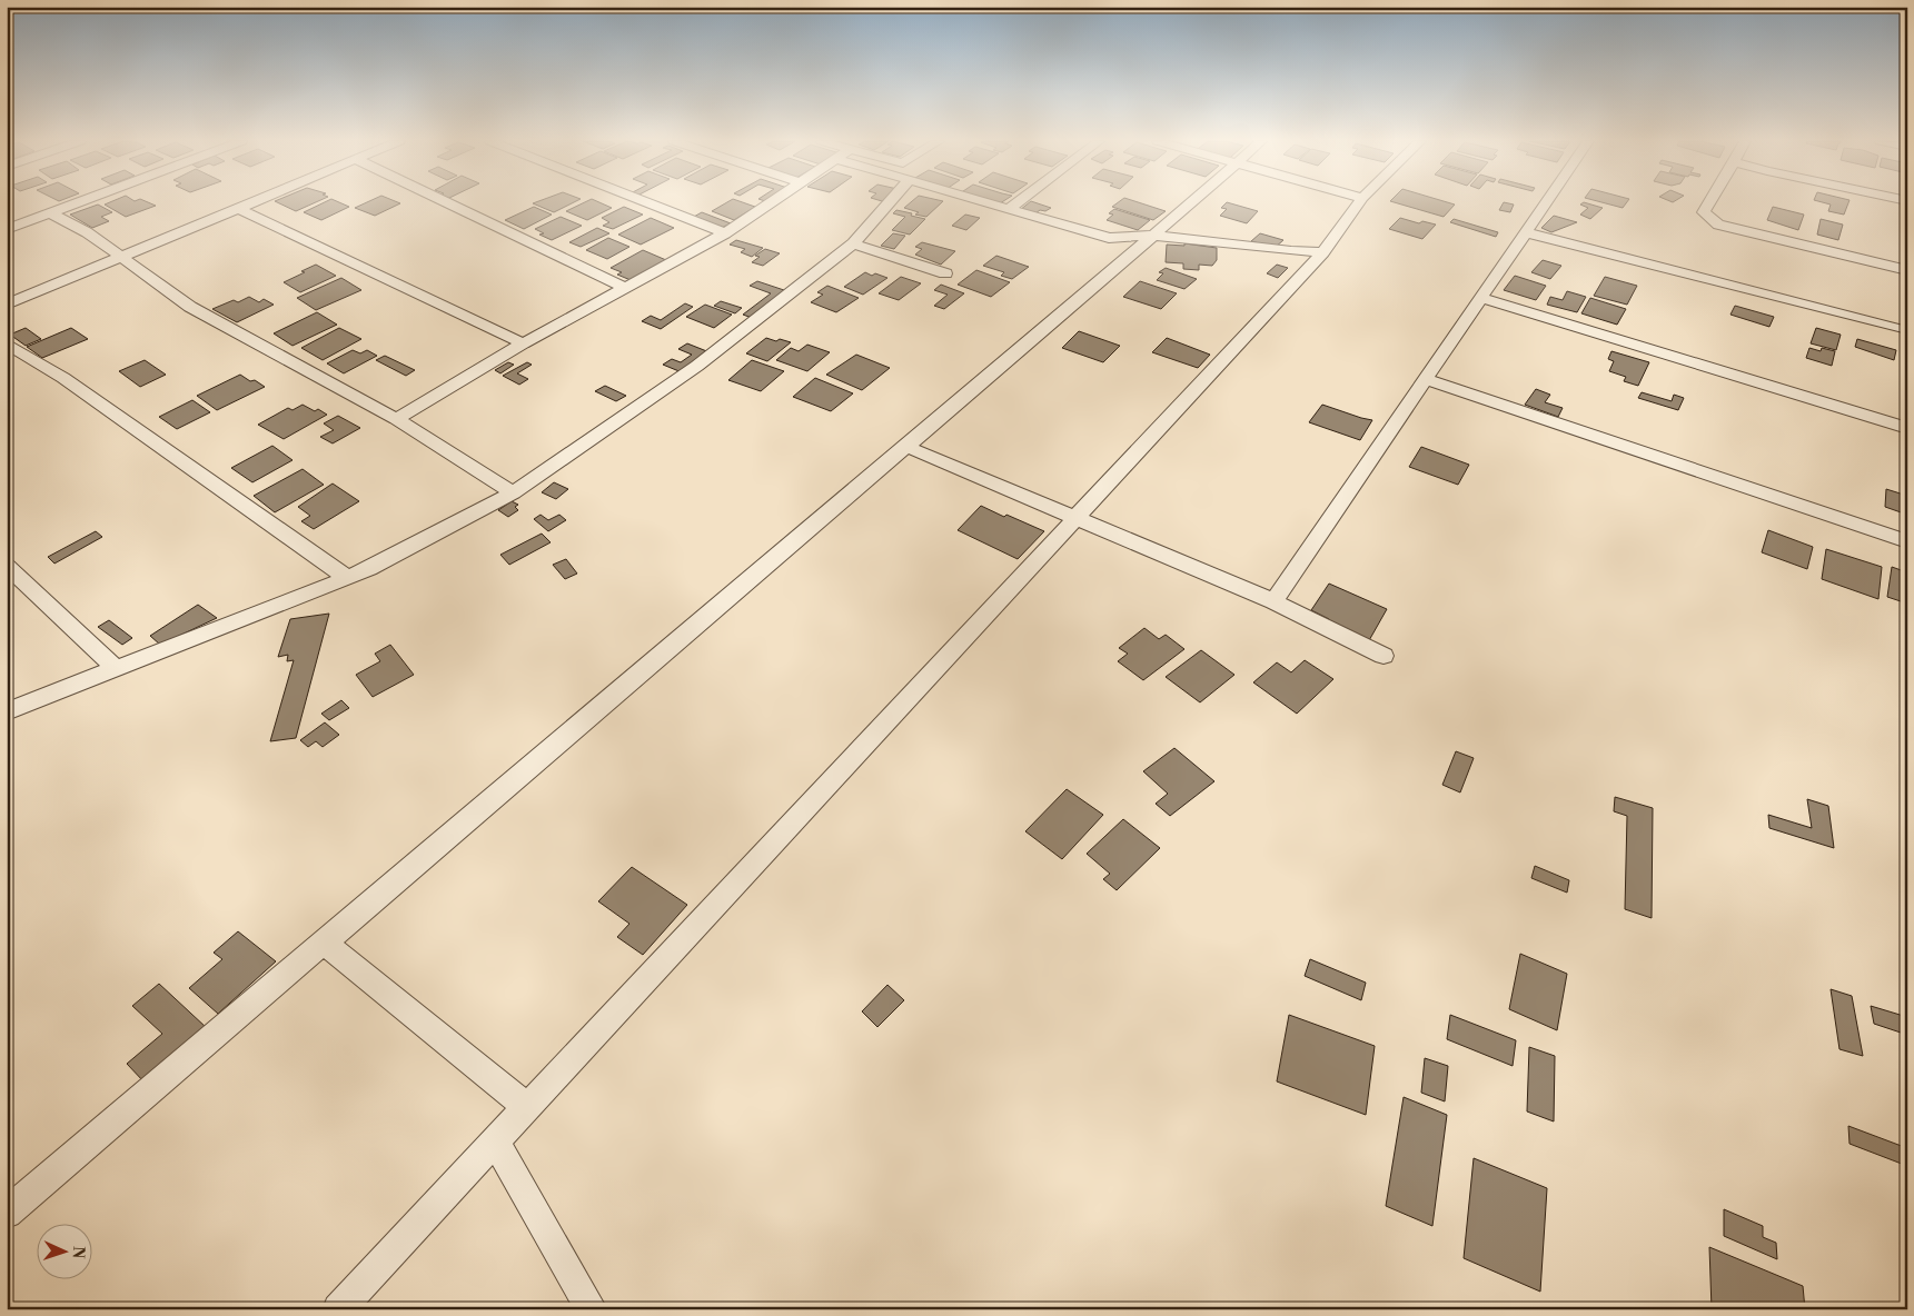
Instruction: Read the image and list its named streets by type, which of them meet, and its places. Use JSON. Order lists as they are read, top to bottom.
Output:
{
  "north": "right"
}
